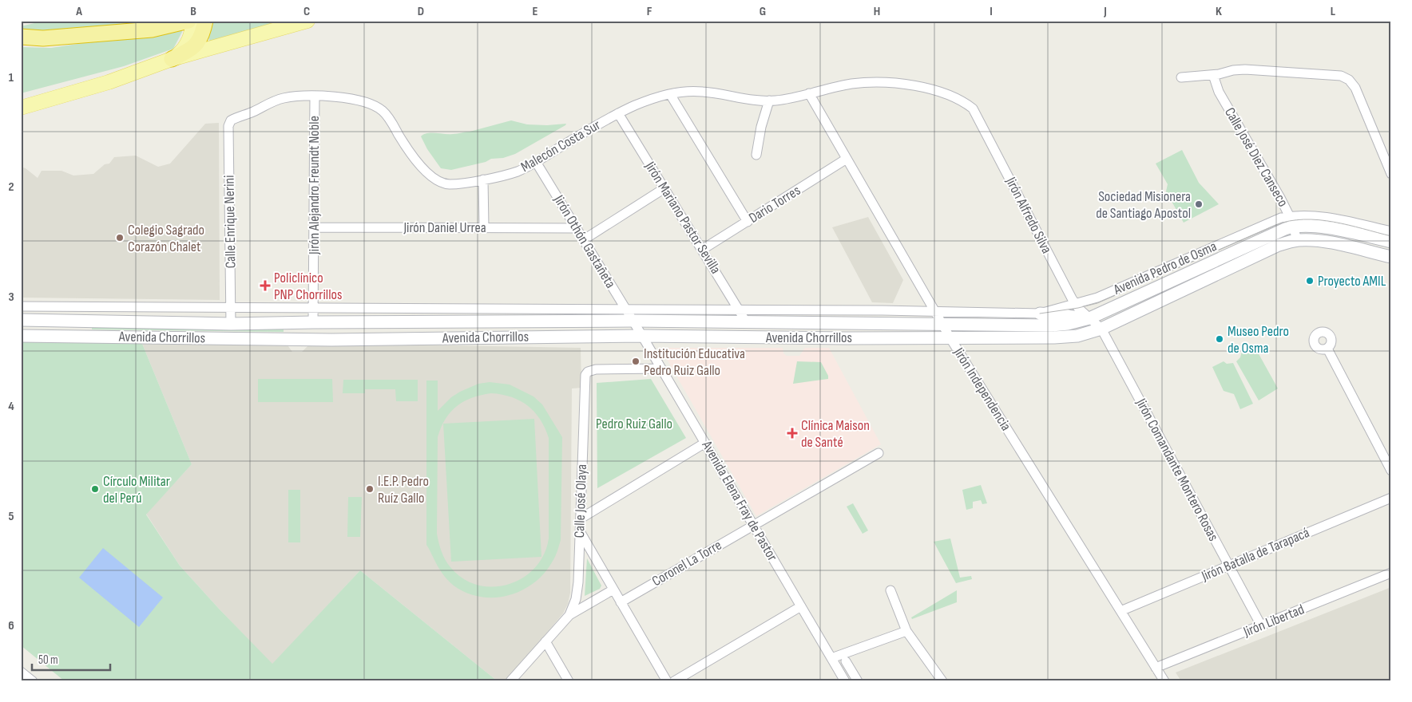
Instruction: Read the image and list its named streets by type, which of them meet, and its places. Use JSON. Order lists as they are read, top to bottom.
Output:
{
  "streets": {
    "main road": ["Avenida Pedro de Osma", "Avenida Chorrillos"],
    "street": [
      "Malecón Costa Sur",
      "Calle José Diez Canseco",
      "Jirón Alejandro Freundt Noble",
      "Dario Torres",
      "Jirón Alfredo Silva",
      "Jirón Mariano Pastor Sevilla",
      "Calle Enrique Nerini",
      "Jirón Daniel Urrea",
      "Jirón Othón Gastañeta",
      "Jirón Independencia",
      "Jirón Comandante Montero Rosas",
      "Calle José Olaya",
      "Avenida Elena Fray de Pastor",
      "Jirón Batalla de Tarapacá",
      "Coronel La Torre",
      "Jirón Libertad"
    ]
  },
  "crossings": [
    ["Malecón Costa Sur", "Jirón Alejandro Freundt Noble"],
    ["Malecón Costa Sur", "Jirón Alfredo Silva"],
    ["Malecón Costa Sur", "Jirón Mariano Pastor Sevilla"],
    ["Malecón Costa Sur", "Calle Enrique Nerini"],
    ["Malecón Costa Sur", "Jirón Othón Gastañeta"],
    ["Malecón Costa Sur", "Jirón Independencia"],
    ["Calle José Diez Canseco", "Avenida Pedro de Osma"],
    ["Jirón Alejandro Freundt Noble", "Jirón Daniel Urrea"],
    ["Jirón Alejandro Freundt Noble", "Avenida Chorrillos"],
    ["Dario Torres", "Jirón Mariano Pastor Sevilla"],
    ["Dario Torres", "Jirón Independencia"],
    ["Jirón Alfredo Silva", "Avenida Pedro de Osma"],
    ["Jirón Alfredo Silva", "Jirón Comandante Montero Rosas"],
    ["Jirón Mariano Pastor Sevilla", "Avenida Chorrillos"],
    ["Calle Enrique Nerini", "Avenida Chorrillos"],
    ["Jirón Daniel Urrea", "Jirón Othón Gastañeta"],
    ["Jirón Othón Gastañeta", "Avenida Chorrillos"],
    ["Jirón Othón Gastañeta", "Avenida Elena Fray de Pastor"],
    ["Avenida Pedro de Osma", "Avenida Chorrillos"],
    ["Avenida Pedro de Osma", "Jirón Independencia"],
    ["Avenida Pedro de Osma", "Jirón Comandante Montero Rosas"],
    ["Avenida Chorrillos", "Jirón Independencia"],
    ["Avenida Chorrillos", "Avenida Elena Fray de Pastor"],
    ["Jirón Independencia", "Jirón Batalla de Tarapacá"],
    ["Jirón Independencia", "Jirón Libertad"],
    ["Jirón Comandante Montero Rosas", "Jirón Batalla de Tarapacá"],
    ["Jirón Comandante Montero Rosas", "Jirón Libertad"],
    ["Calle José Olaya", "Avenida Elena Fray de Pastor"],
    ["Avenida Elena Fray de Pastor", "Coronel La Torre"]
  ],
  "parks": ["Pedro Ruiz Gallo"],
  "places": {
    "other": [
      "Sociedad Misionera de Santiago Apostol",
      "Colegio Sagrado Corazón Chalet",
      "Proyecto AMIL",
      "Museo Pedro de Osma",
      "Institución Educativa Pedro Ruiz Gallo",
      "Círculo Militar del Perú",
      "I.E.P. Pedro Ruíz Gallo"
    ],
    "health": ["Policlínico PNP Chorrillos", "Clínica Maison de Santé"]
  },
  "scale_bar": "50 m",
  "grid": {
    "columns": [
      "A",
      "B",
      "C",
      "D",
      "E",
      "F",
      "G",
      "H",
      "I",
      "J",
      "K",
      "L"
    ],
    "rows": [
      "1",
      "2",
      "3",
      "4",
      "5",
      "6"
    ]
  }
}
